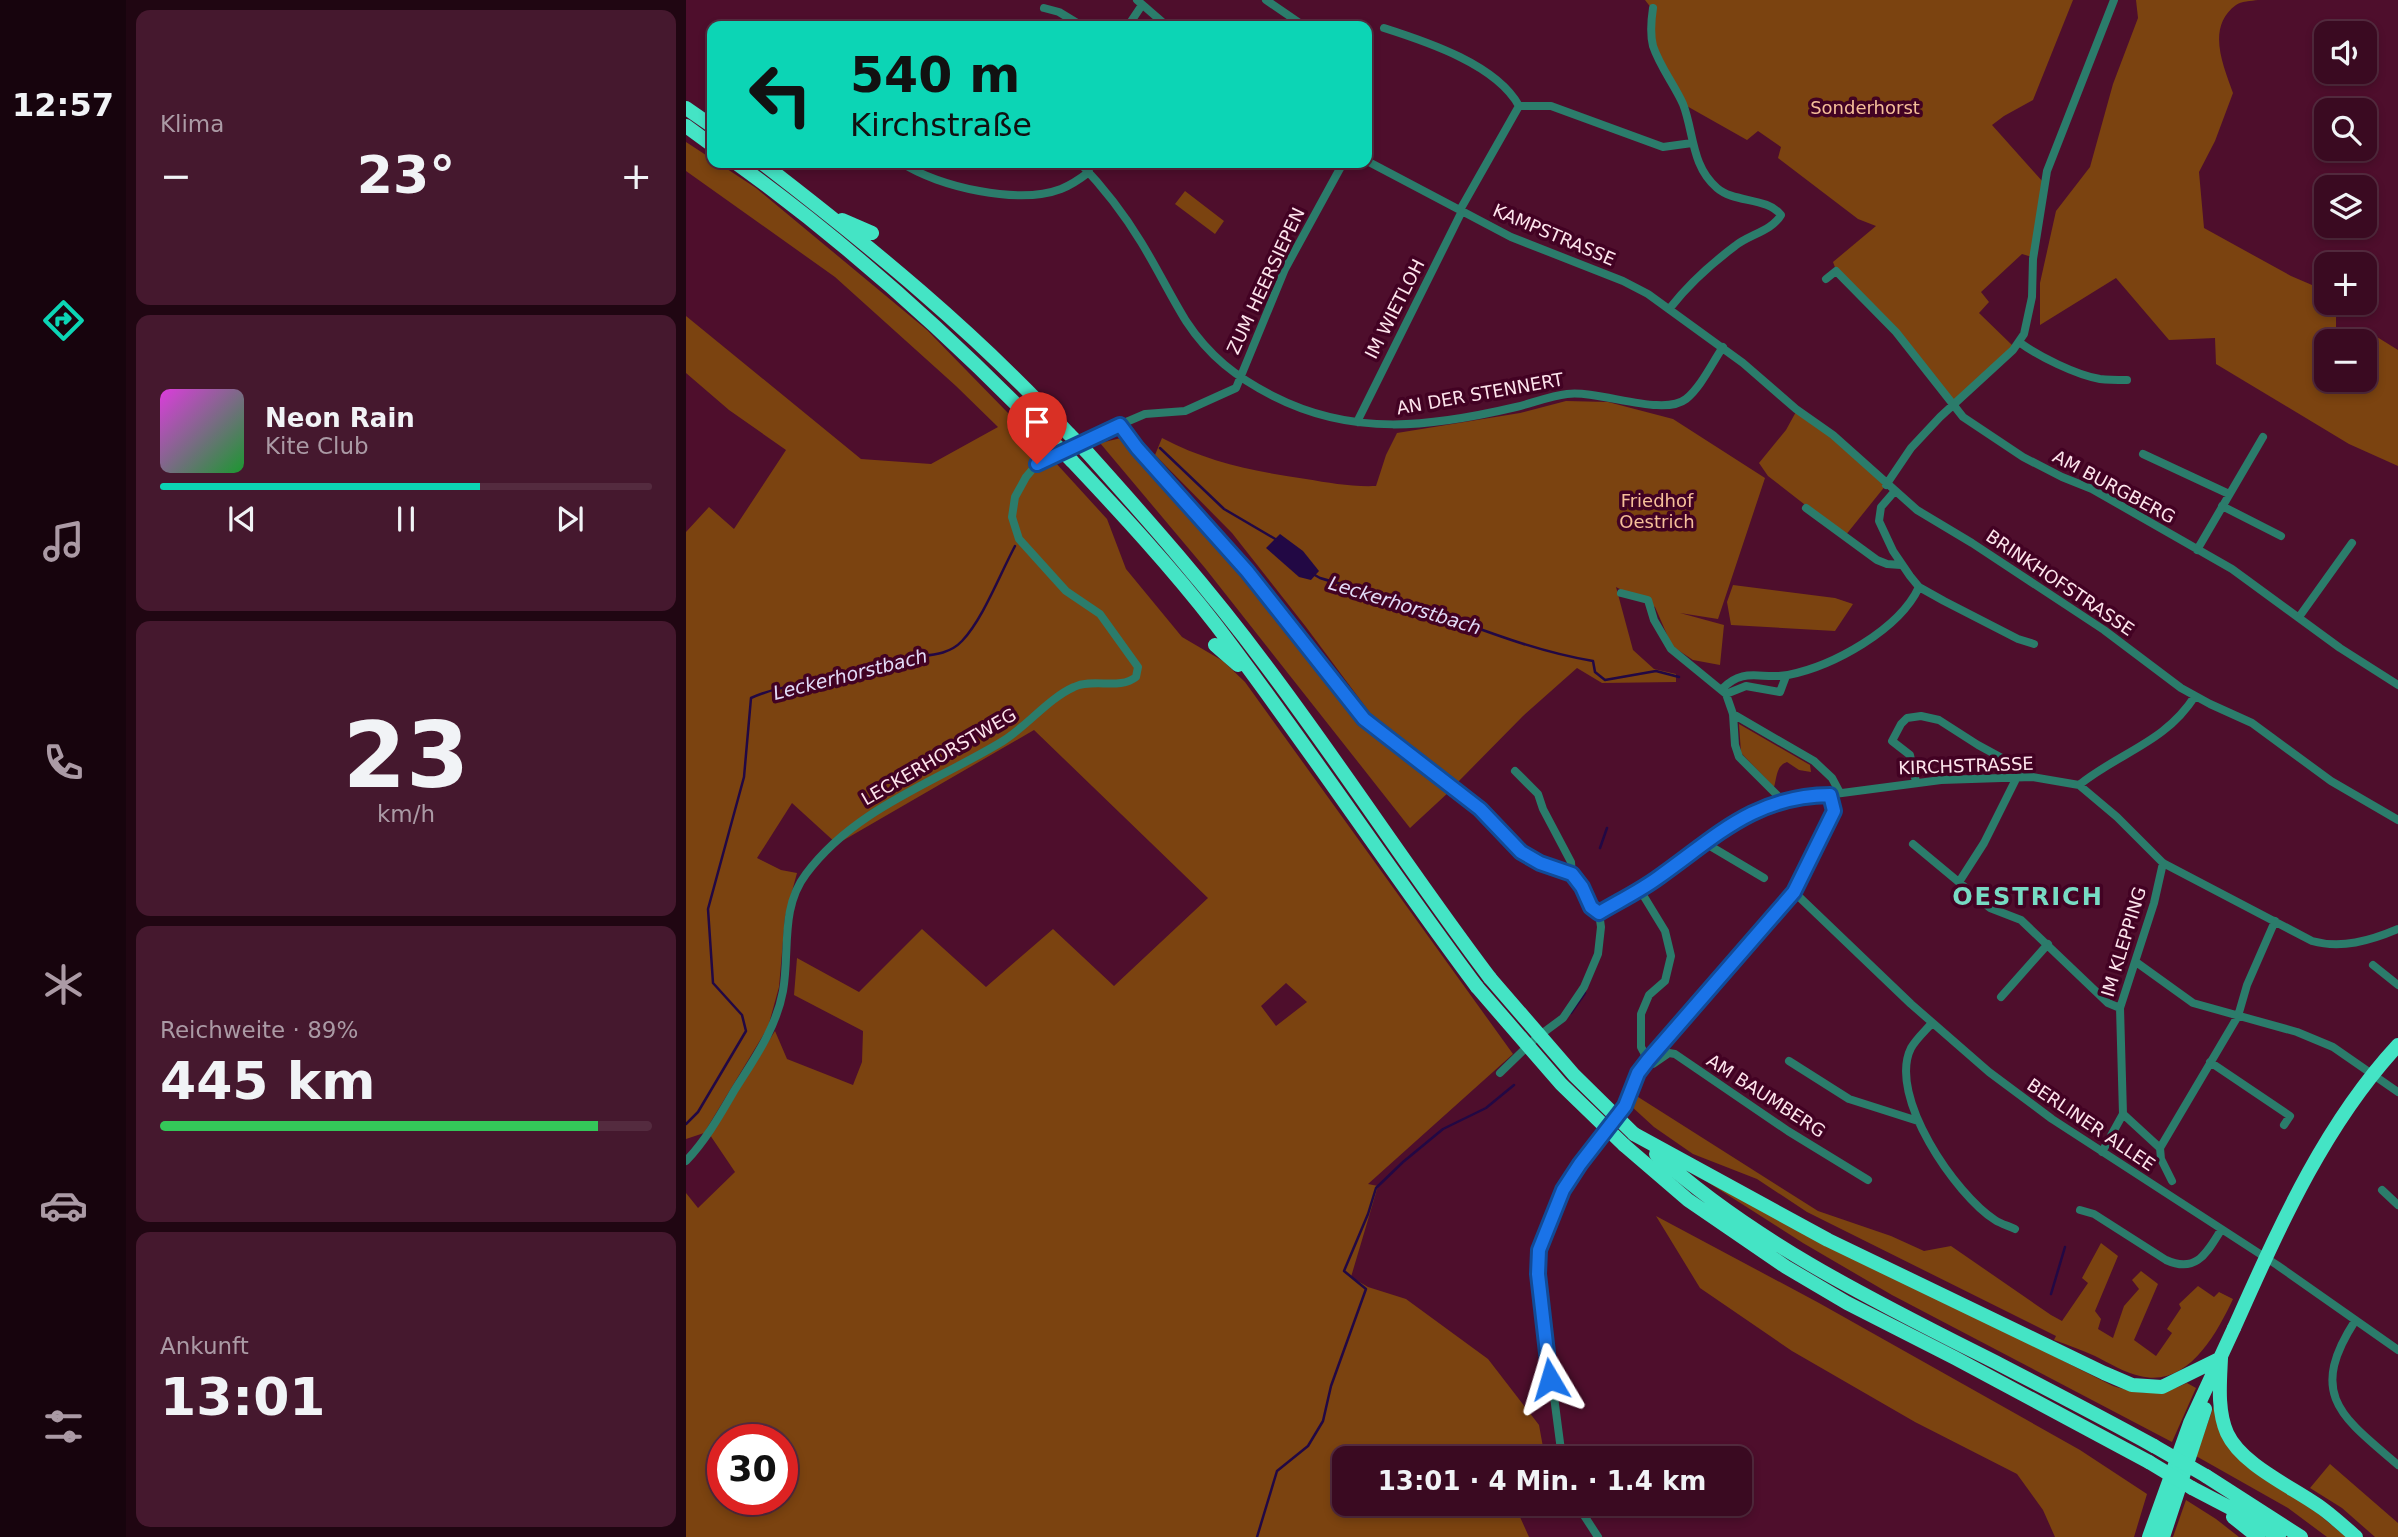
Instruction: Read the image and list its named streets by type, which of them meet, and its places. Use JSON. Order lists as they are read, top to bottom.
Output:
{
  "streets": {
    "street": [
      "KAMPSTRASSE",
      "ZUM HEERSIEPEN",
      "IM WIETLOH",
      "AN DER STENNERT",
      "AM BURGBERG",
      "BRINKHOFSTRASSE",
      "LECKERHORSTWEG",
      "KIRCHSTRASSE",
      "IM KLEPPING",
      "AM BAUMBERG",
      "BERLINER ALLEE"
    ]
  },
  "crossings": [
    ["KAMPSTRASSE", "IM WIETLOH"],
    ["KAMPSTRASSE", "AN DER STENNERT"],
    ["KAMPSTRASSE", "BRINKHOFSTRASSE"],
    ["ZUM HEERSIEPEN", "AN DER STENNERT"],
    ["ZUM HEERSIEPEN", "LECKERHORSTWEG"],
    ["IM WIETLOH", "AN DER STENNERT"],
    ["AN DER STENNERT", "BRINKHOFSTRASSE"],
    ["AN DER STENNERT", "LECKERHORSTWEG"]
  ],
  "districts": ["OESTRICH"],
  "water": ["Leckerhorstbach"],
  "parks": ["Sonderhorst", "Friedhof Oestrich"],
  "page": {
    "tabs": "12:57",
    "tile": [
      "Klima",
      ["23", "km/h"],
      ["Reichweite · 89%", "445 km"],
      ["Ankunft", "13:01"]
    ],
    "map_buttons": ["+", "−"],
    "turn": ["540 m", "Kirchstraße"],
    "heat": ["−", "23°", "+"],
    "song": ["Neon Rain", "Kite Club"],
    "limit": "30",
    "trip": "13:01 · 4 Min. · 1.4 km"
  }
}
